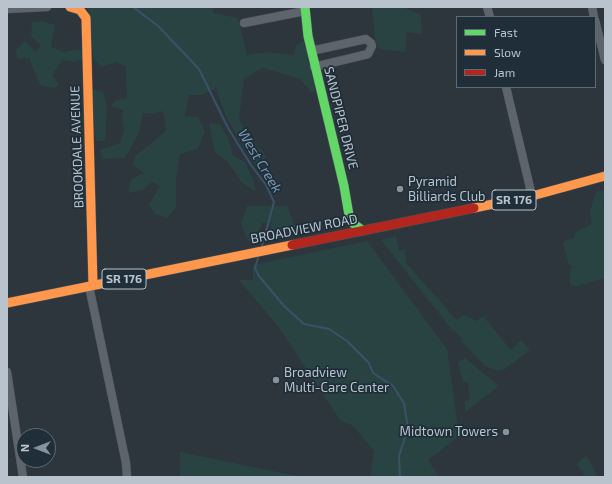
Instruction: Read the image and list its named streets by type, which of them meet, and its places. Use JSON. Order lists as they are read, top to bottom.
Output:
{
  "streets": {
    "main road": [
      "SANDPIPER DRIVE",
      "BROOKDALE AVENUE",
      "SR 176",
      "BROADVIEW ROAD"
    ]
  },
  "crossings": [
    ["SANDPIPER DRIVE", "BROADVIEW ROAD"],
    ["BROOKDALE AVENUE", "BROADVIEW ROAD"]
  ],
  "water": ["West Creek"],
  "places": ["Pyramid Billiards Club", "Broadview Multi-Care Center", "Midtown Towers"],
  "legend": ["Fast", "Slow", "Jam"],
  "north": "left"
}
